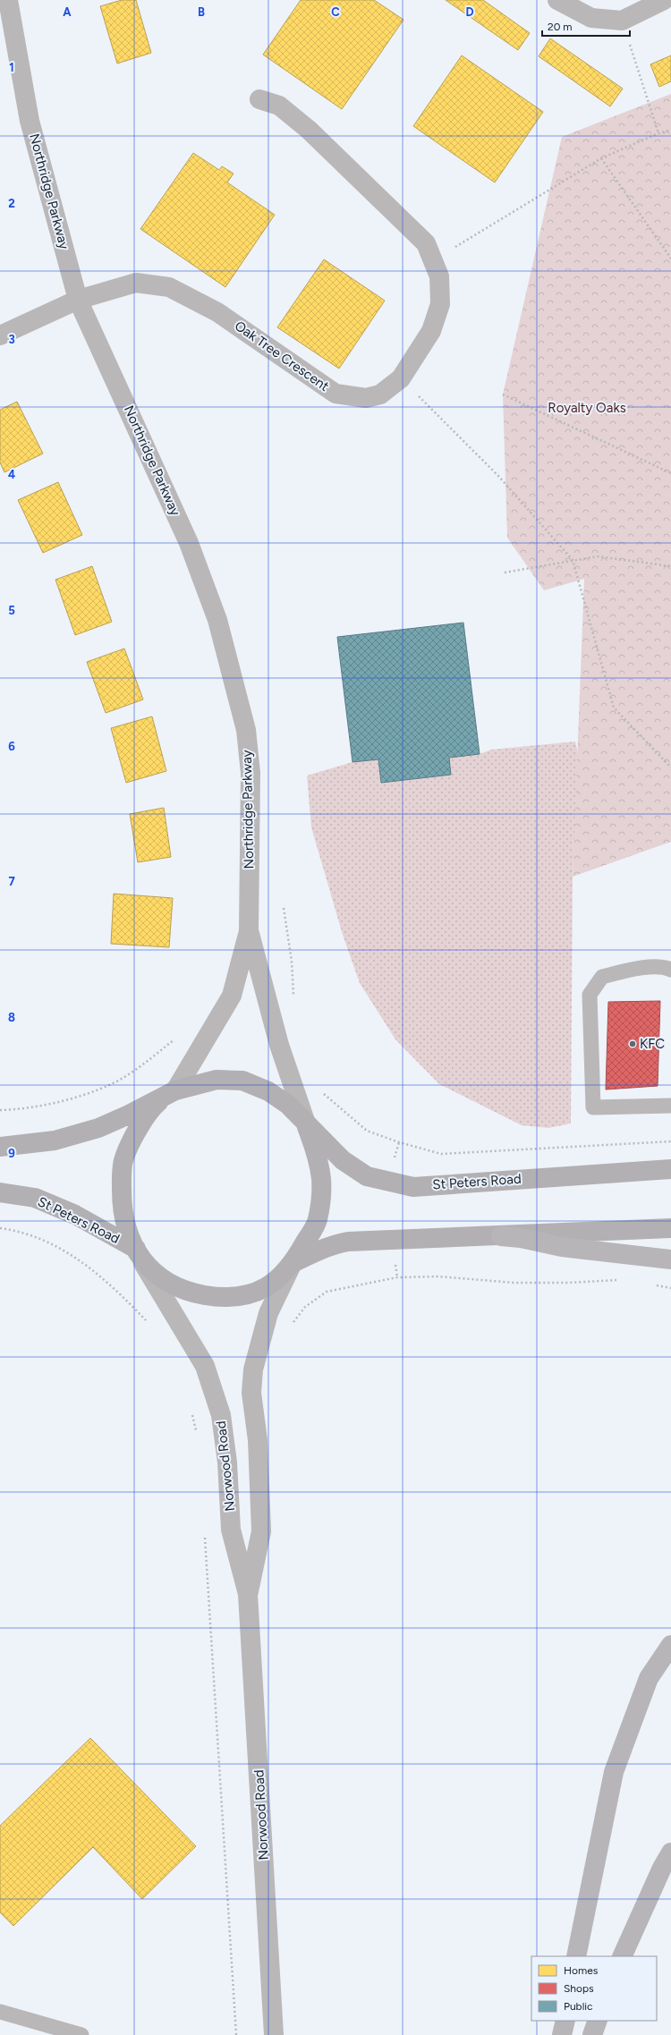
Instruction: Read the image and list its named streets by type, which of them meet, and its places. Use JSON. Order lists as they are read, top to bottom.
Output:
{
  "streets": {
    "main road": ["St Peters Road"],
    "street": ["Northridge Parkway", "Oak Tree Crescent", "Norwood Road"]
  },
  "crossings": [
    ["Northridge Parkway", "Oak Tree Crescent"],
    ["Northridge Parkway", "St Peters Road"],
    ["St Peters Road", "Norwood Road"]
  ],
  "parks": ["Royalty Oaks"],
  "places": ["KFC"],
  "legend": ["Homes", "Shops", "Public"],
  "scale_bar": "20 m",
  "grid": {
    "columns": [
      "A",
      "B",
      "C",
      "D"
    ],
    "rows": [
      "1",
      "2",
      "3",
      "4",
      "5",
      "6",
      "7",
      "8",
      "9"
    ]
  }
}
